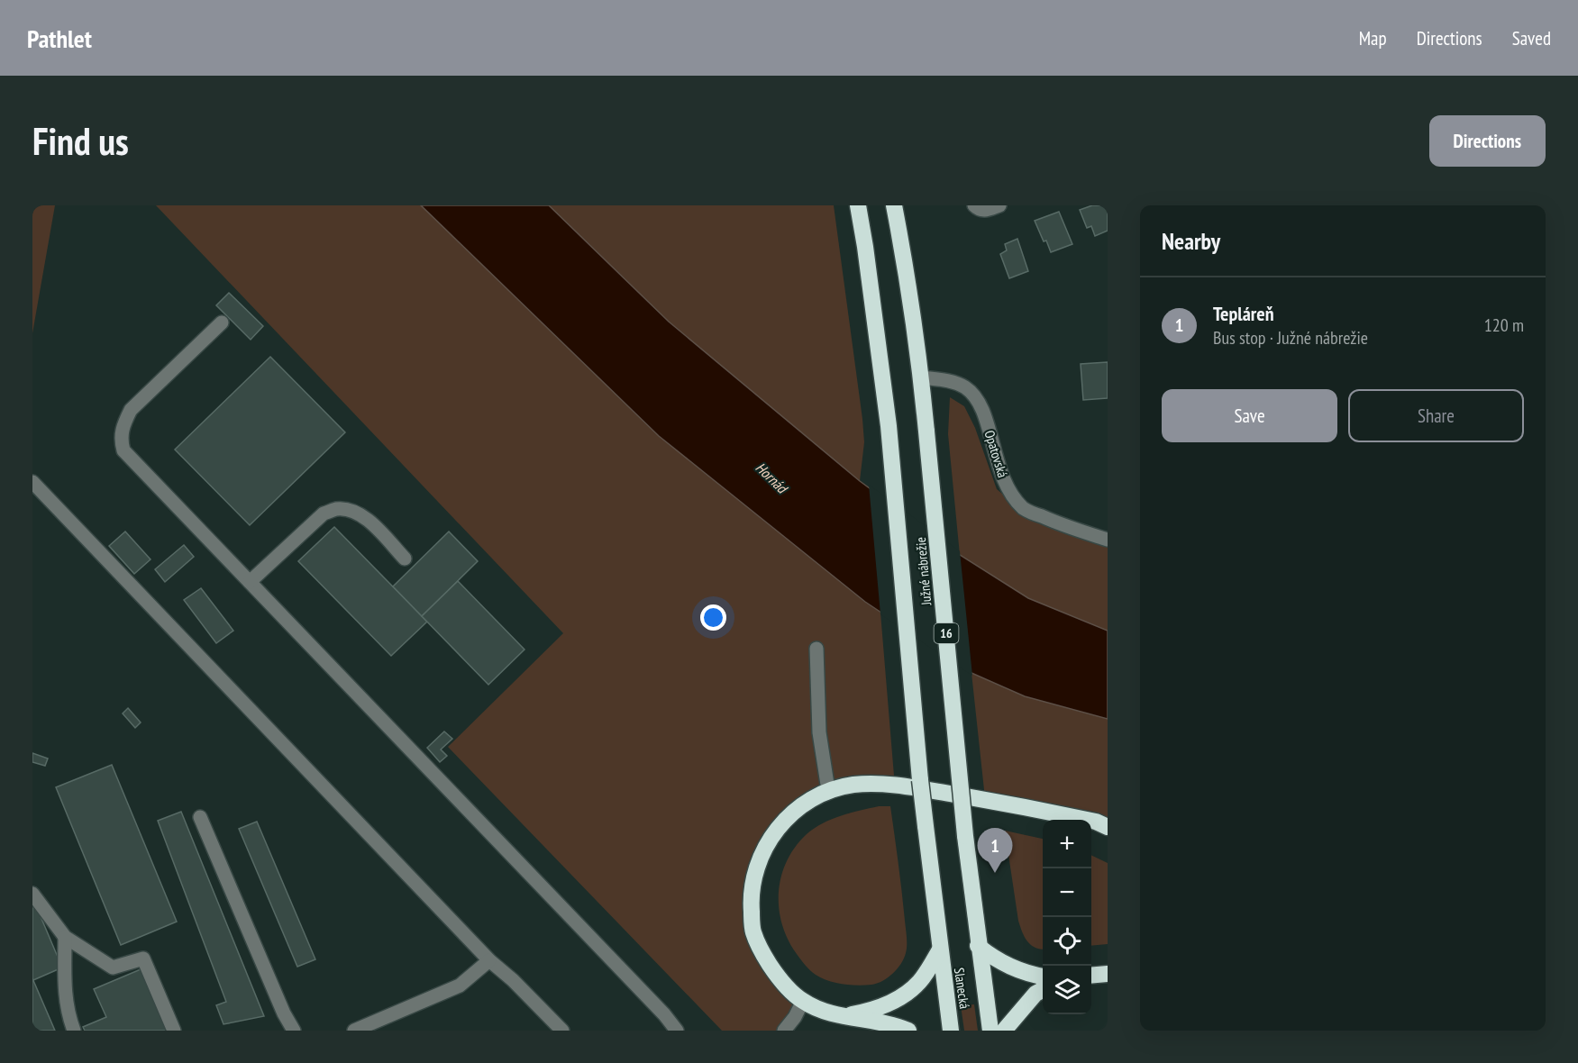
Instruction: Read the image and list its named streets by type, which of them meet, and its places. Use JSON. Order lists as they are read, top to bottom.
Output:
{
  "streets": {
    "highway": ["Južné nábrežie", "16", "Slanecká"],
    "street": ["Opatovská"]
  },
  "crossings": [
    ["Opatovská", "Južné nábrežie"],
    ["Južné nábrežie", "Slanecká"]
  ],
  "water": ["Hornád"],
  "page": {
    "header": "Pathlet",
    "nav": ["Map", "Directions", "Saved"],
    "buttons": [
      "Directions",
      ["Save", "Share"]
    ],
    "title": "Find us",
    "heading": "Nearby",
    "list": [
      {
        "mark": "1",
        "name": "Tepláreň",
        "note": "Bus stop · Južné nábrežie",
        "value": "120 m"
      }
    ],
    "map_buttons": ["+", "−"],
    "pins": "1"
  }
}
